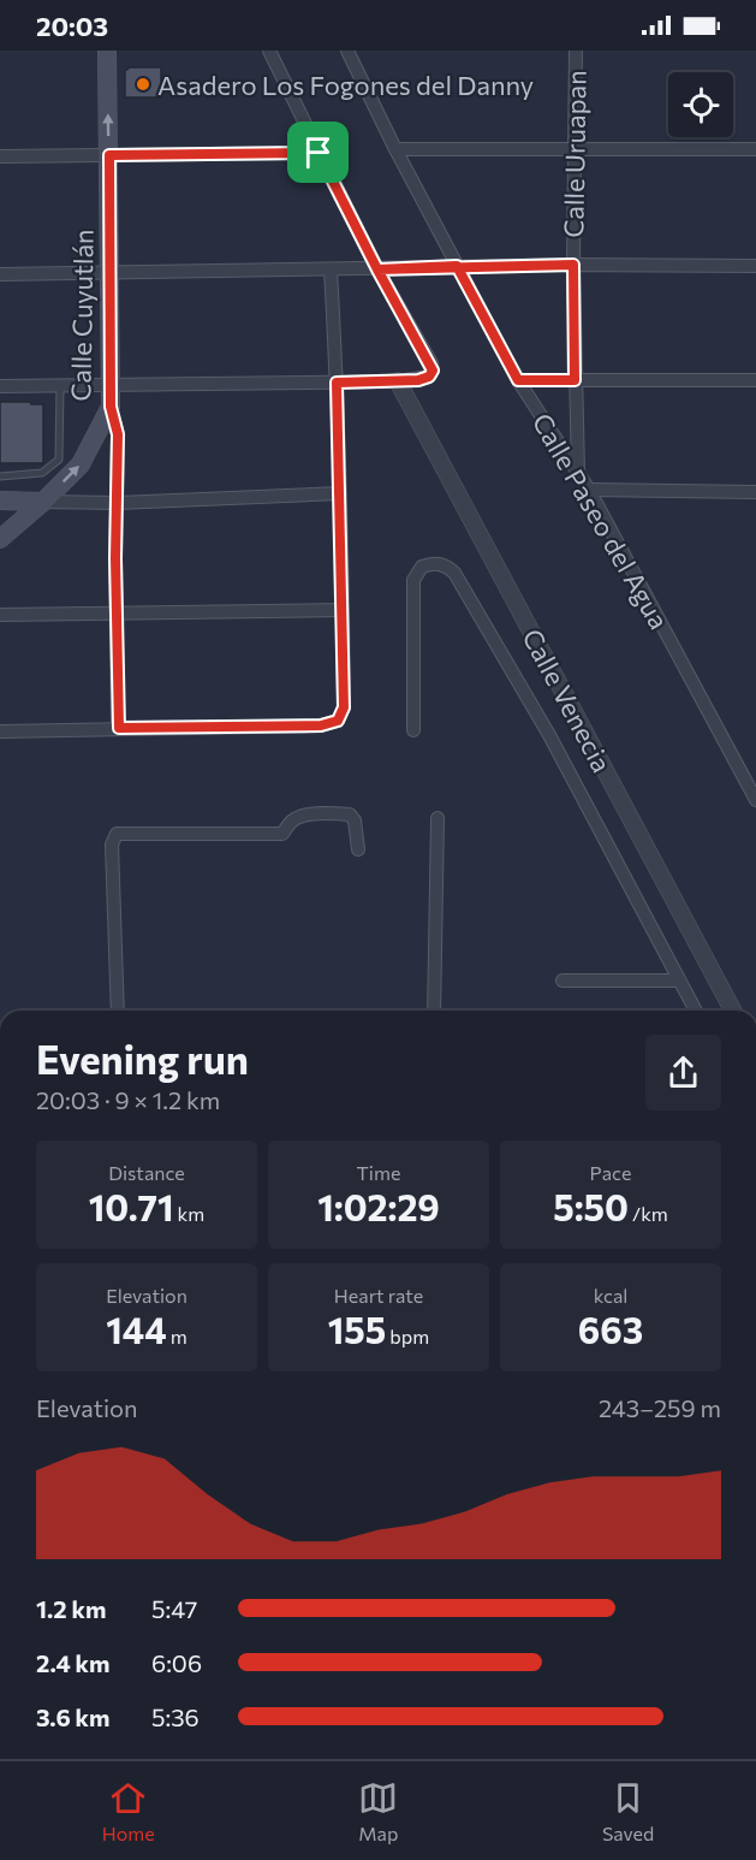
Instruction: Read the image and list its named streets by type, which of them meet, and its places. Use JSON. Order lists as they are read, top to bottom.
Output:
{
  "streets": {
    "main road": ["Calle Cuyutlán"],
    "street": ["Calle Uruapan", "Calle Paseo del Agua", "Calle Venecia"]
  },
  "crossings": [
    ["Calle Uruapan", "Calle Paseo del Agua"]
  ],
  "one_way": ["Calle Cuyutlán"],
  "places": ["Asadero Los Fogones del Danny"],
  "page": {
    "status": "20:03",
    "heading": ["Evening run", "20:03 · 9 × 1.2 km"],
    "stats": [
      ["Distance", "10.71 km"],
      ["Time", "1:02:29"],
      ["Pace", "5:50 /km"],
      ["Elevation", "144 m"],
      ["Heart rate", "155 bpm"],
      ["kcal", "663"]
    ],
    "chart": ["Elevation", "243–259 m"],
    "list": [
      {
        "name": "1.2 km",
        "note": "5:47"
      },
      {
        "name": "2.4 km",
        "note": "6:06"
      },
      {
        "name": "3.6 km",
        "note": "5:36"
      }
    ],
    "tabs": ["Home", "Map", "Saved"]
  }
}
